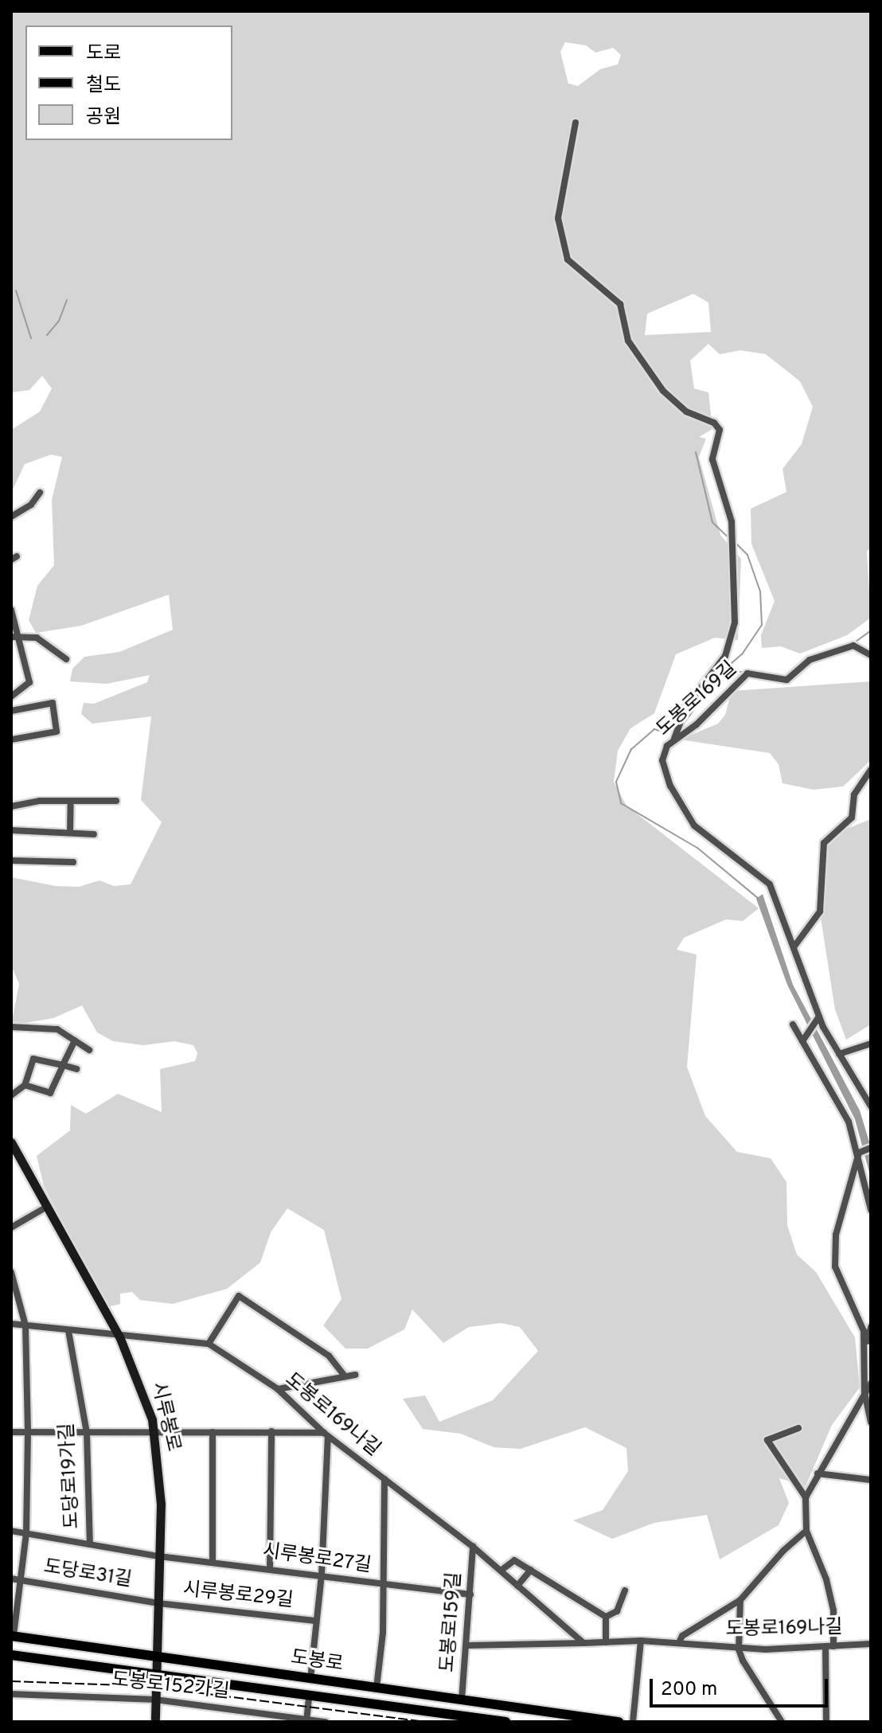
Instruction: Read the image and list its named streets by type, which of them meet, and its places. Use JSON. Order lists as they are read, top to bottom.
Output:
{
  "streets": {
    "main road": ["도봉로"],
    "street": [
      "도봉로169길",
      "도봉로169나길",
      "시루봉로",
      "도당로19가길",
      "시루봉로27길",
      "도당로31길",
      "시루봉로29길",
      "도봉로159길",
      "도봉로152가길"
    ]
  },
  "crossings": [
    ["도봉로169나길", "시루봉로"],
    ["도봉로169나길", "도당로19가길"],
    ["도봉로169나길", "도봉로159길"],
    ["시루봉로", "시루봉로27길"],
    ["시루봉로", "도당로31길"],
    ["시루봉로", "시루봉로29길"],
    ["시루봉로", "도봉로"],
    ["시루봉로", "도봉로152가길"],
    ["도당로19가길", "시루봉로27길"],
    ["시루봉로27길", "도봉로159길"],
    ["도당로31길", "시루봉로29길"],
    ["도봉로159길", "도봉로"]
  ],
  "legend": ["도로", "철도", "공원"],
  "scale_bar": "200 m"
}
